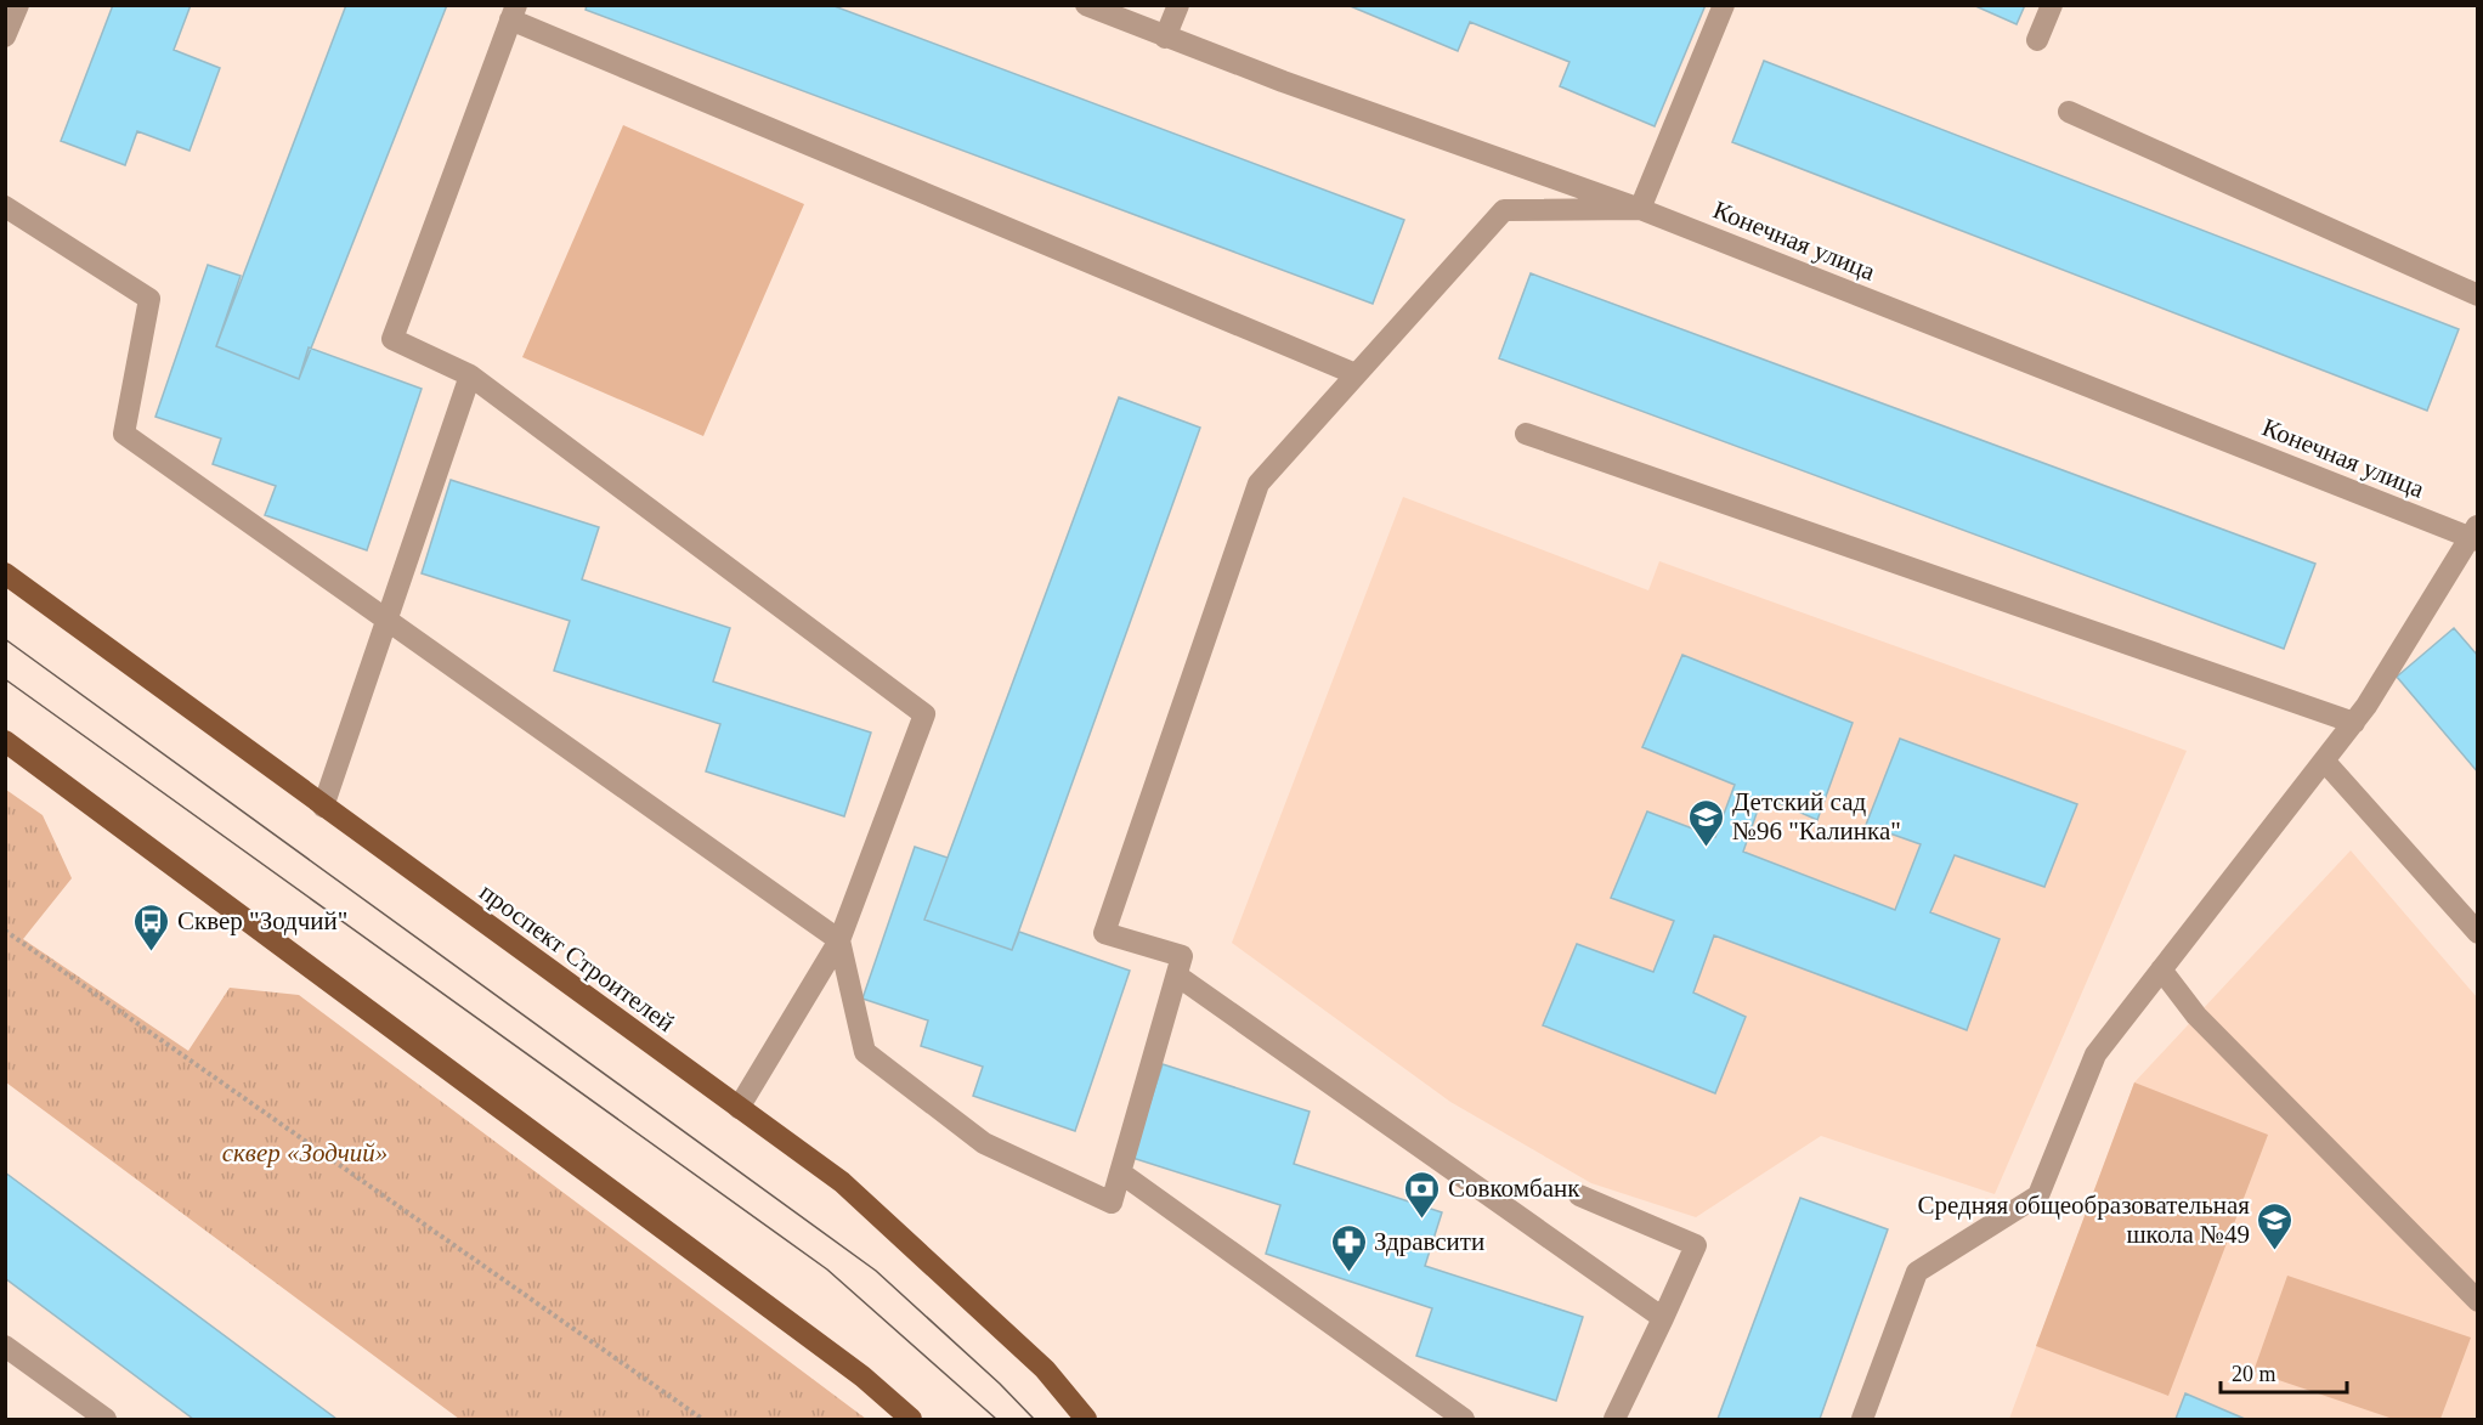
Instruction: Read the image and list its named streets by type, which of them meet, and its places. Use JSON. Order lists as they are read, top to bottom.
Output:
{
  "streets": {
    "main road": ["проспект Строителей"],
    "street": ["Конечная улица"]
  },
  "parks": ["сквер «Зодчий»"],
  "places": {
    "school or university": ["Детский сад №96 \"Калинка\"", "Средняя общеобразовательная школа №49"],
    "bus stop": ["Сквер \"Зодчий\""],
    "bank": ["Совкомбанк"],
    "pharmacy": ["Здравсити"]
  },
  "scale_bar": "20 m"
}
